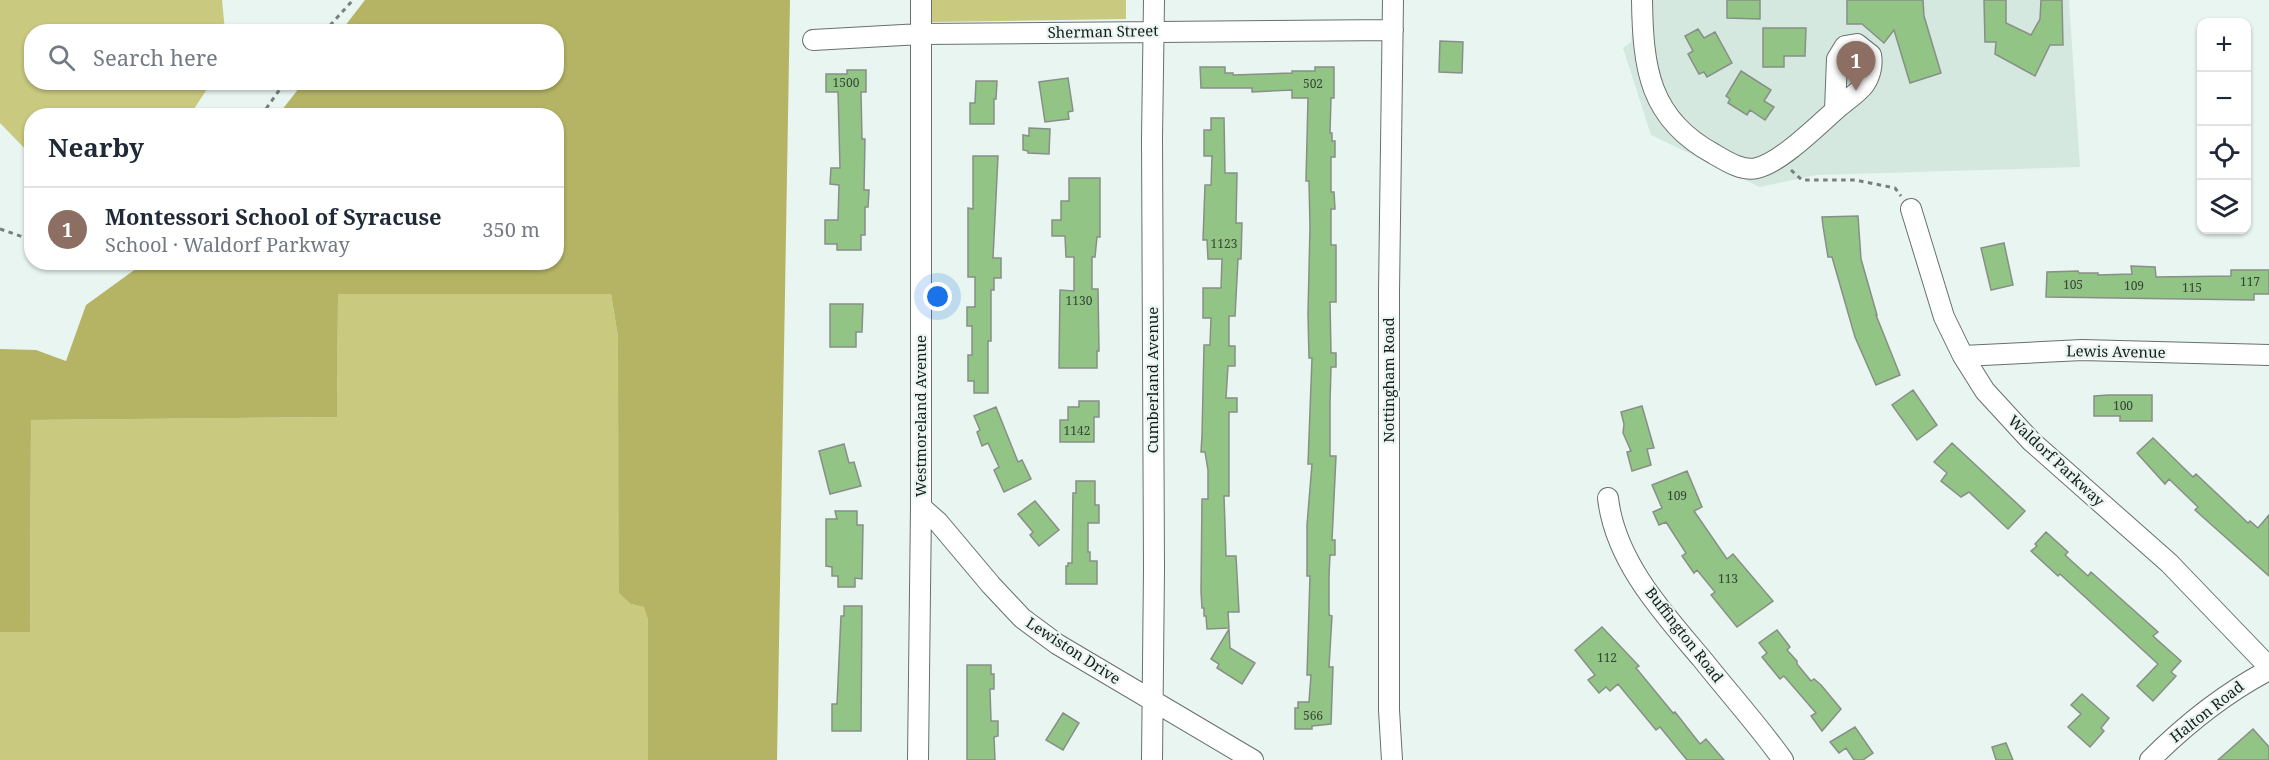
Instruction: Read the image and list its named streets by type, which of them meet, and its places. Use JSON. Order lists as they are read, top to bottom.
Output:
{
  "streets": {
    "street": [
      "Sherman Street",
      "Lewis Avenue",
      "Cumberland Avenue",
      "Nottingham Road",
      "Westmoreland Avenue",
      "Waldorf Parkway",
      "Buffington Road",
      "Lewiston Drive",
      "Halton Road"
    ]
  },
  "crossings": [
    ["Sherman Street", "Cumberland Avenue"],
    ["Sherman Street", "Nottingham Road"],
    ["Sherman Street", "Westmoreland Avenue"],
    ["Lewis Avenue", "Waldorf Parkway"],
    ["Cumberland Avenue", "Lewiston Drive"],
    ["Westmoreland Avenue", "Lewiston Drive"],
    ["Waldorf Parkway", "Halton Road"]
  ],
  "house_numbers": [
    "1500",
    "502",
    "1123",
    "117",
    "105",
    "109",
    "115",
    "1130",
    "100",
    "1142",
    "109",
    "113",
    "112",
    "566"
  ],
  "page": {
    "map_buttons": ["+", "−"],
    "search": "Search here",
    "pins": "1",
    "heading": "Nearby",
    "list": [
      {
        "mark": "1",
        "name": "Montessori School of Syracuse",
        "note": "School · Waldorf Parkway",
        "value": "350 m"
      }
    ]
  }
}
